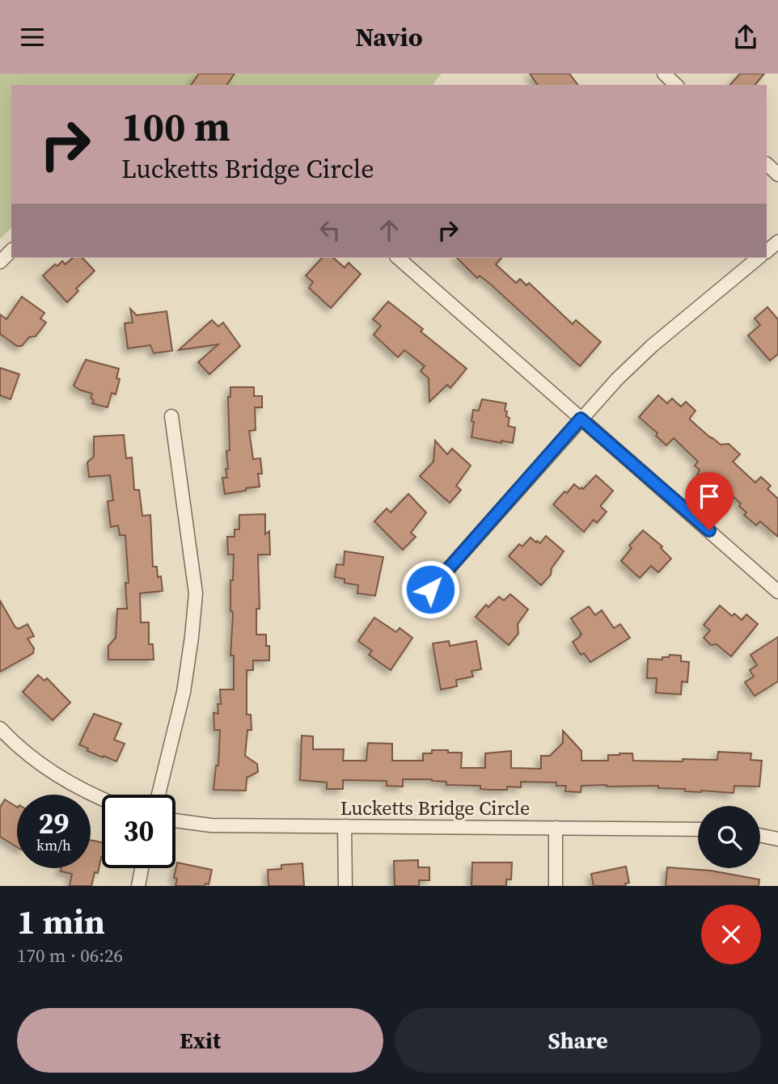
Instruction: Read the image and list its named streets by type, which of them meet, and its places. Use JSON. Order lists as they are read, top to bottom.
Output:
{
  "streets": {
    "street": ["Lucketts Bridge Circle"]
  },
  "page": {
    "header": "Navio",
    "turn": ["100 m", "Lucketts Bridge Circle"],
    "speed": "29 km/h",
    "limit": "30",
    "heading": ["1 min", "170 m · 06:26"],
    "buttons": ["Exit", "Share"]
  }
}
